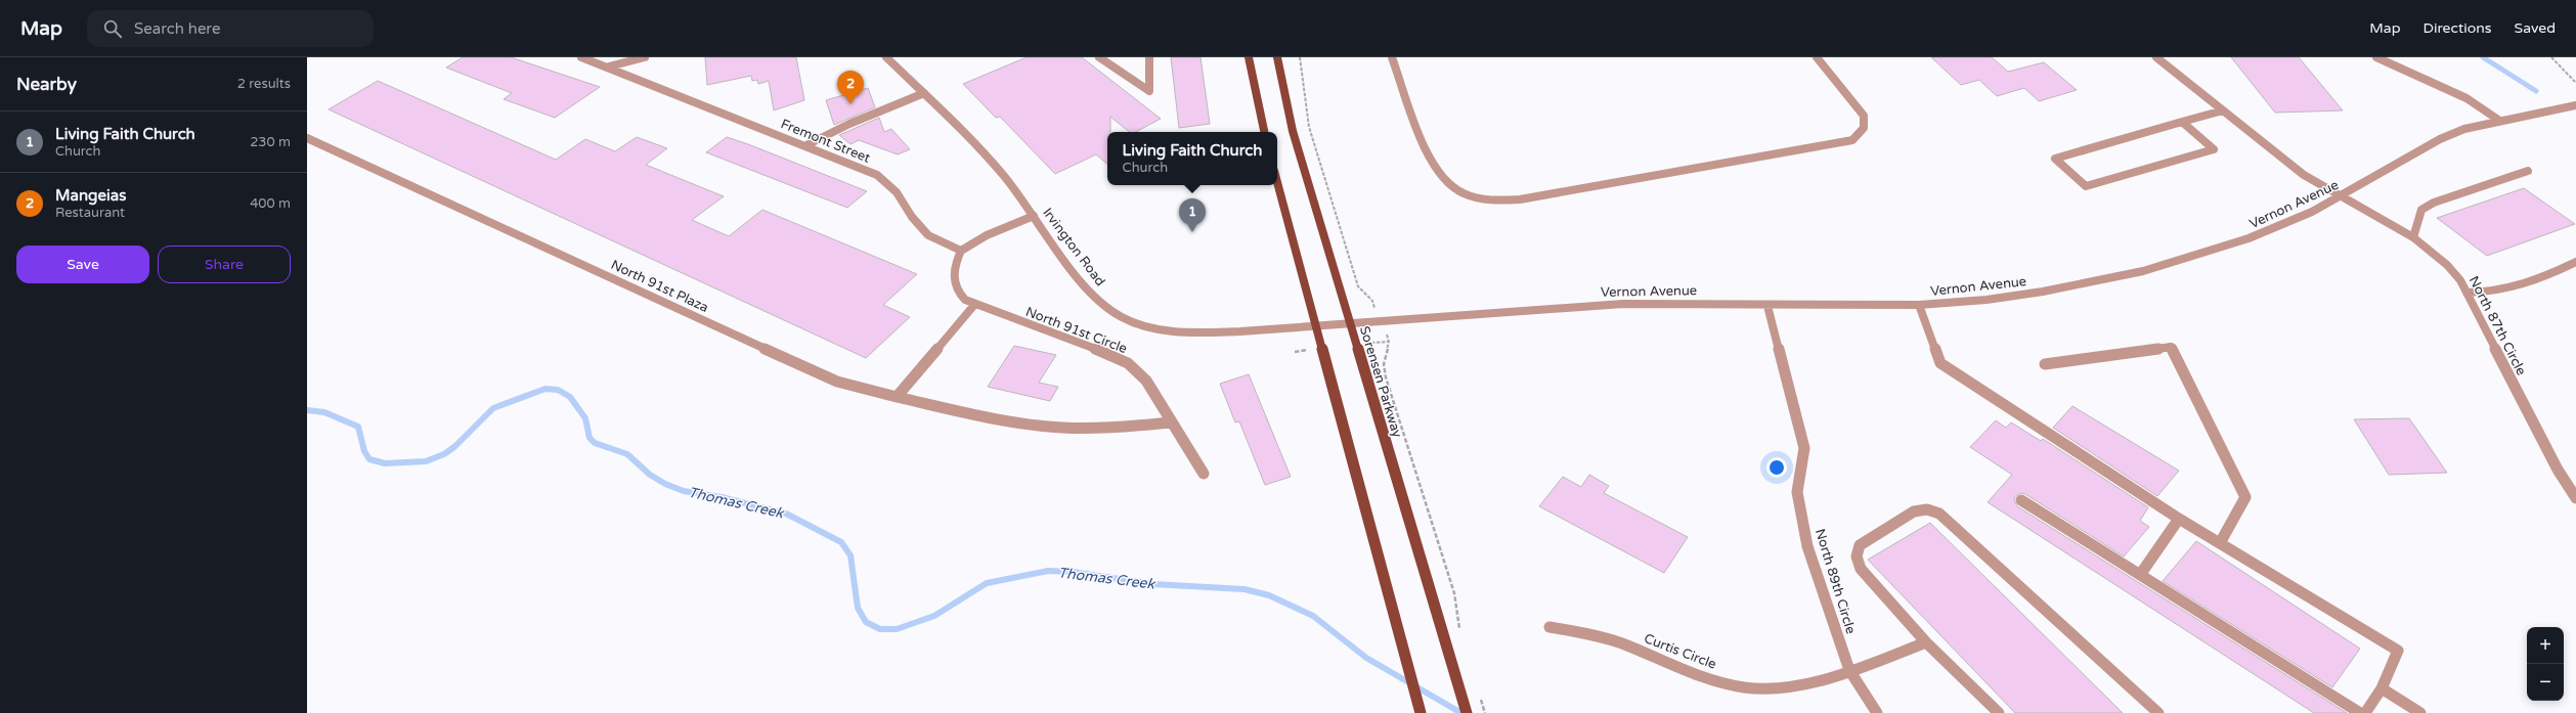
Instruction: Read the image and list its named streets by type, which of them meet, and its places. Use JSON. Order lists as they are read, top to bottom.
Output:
{
  "streets": {
    "main road": ["Sorensen Parkway"],
    "street": [
      "Fremont Street",
      "Vernon Avenue",
      "Irvington Road",
      "North 91st Plaza",
      "North 87th Circle",
      "North 91st Circle",
      "North 89th Circle",
      "Curtis Circle"
    ]
  },
  "crossings": [
    ["Fremont Street", "North 91st Circle"],
    ["Vernon Avenue", "Irvington Road"],
    ["Vernon Avenue", "North 87th Circle"],
    ["Vernon Avenue", "Sorensen Parkway"],
    ["Vernon Avenue", "North 89th Circle"],
    ["Irvington Road", "Sorensen Parkway"],
    ["North 91st Plaza", "North 91st Circle"],
    ["North 89th Circle", "Curtis Circle"]
  ],
  "water": ["Thomas Creek"],
  "page": {
    "header": "Map",
    "search": "Search here",
    "nav": ["Map", "Directions", "Saved"],
    "heading": ["Nearby", "2 results"],
    "pins": ["2", "1"],
    "list": [
      {
        "mark": "1",
        "name": "Living Faith Church",
        "note": "Church",
        "value": "230 m"
      },
      {
        "mark": "2",
        "name": "Mangeias",
        "note": "Restaurant",
        "value": "400 m"
      }
    ],
    "popup": ["Living Faith Church", "Church"],
    "buttons": ["Save", "Share"],
    "map_buttons": ["+", "−"]
  }
}
